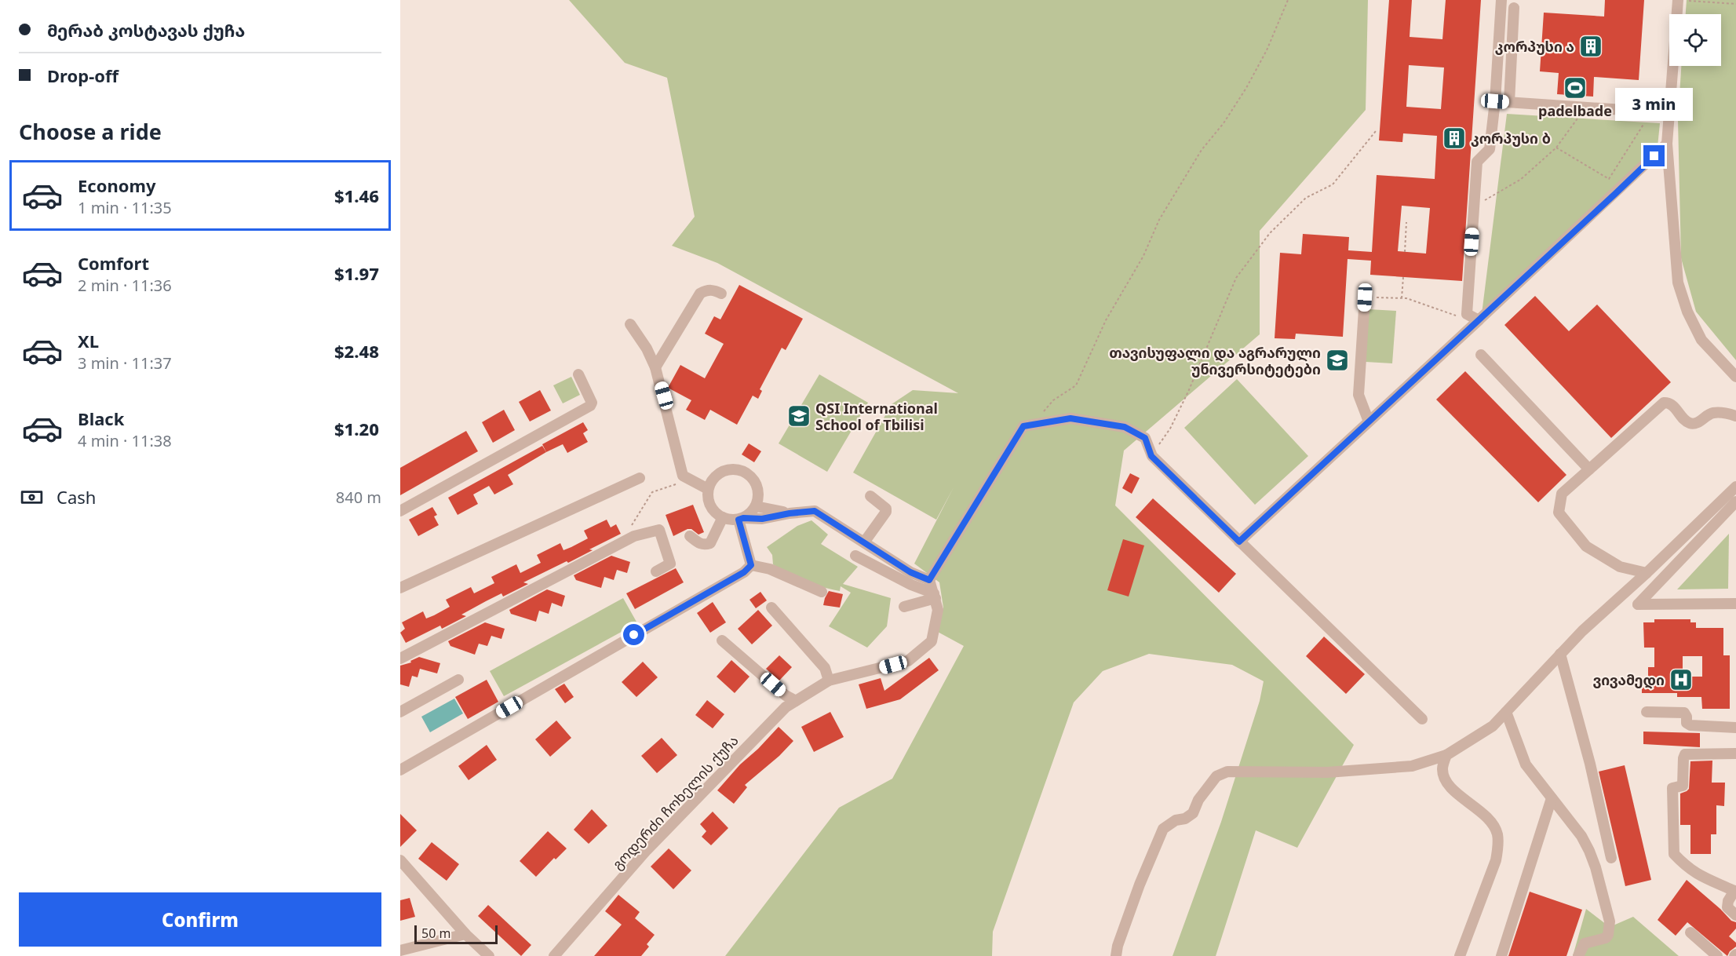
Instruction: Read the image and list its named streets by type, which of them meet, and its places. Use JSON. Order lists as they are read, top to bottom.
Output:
{
  "streets": {
    "street": ["გოდერძი ჩოხელის ქუჩა"]
  },
  "places": {
    "building": ["კორპუსი ა", "კორპუსი ბ"],
    "sports": ["padelbade"],
    "school or university": ["თავისუფალი და აგრარული უნივერსიტეტები", "QSI International School of Tbilisi"],
    "hospital": ["ვივამედი"]
  },
  "scale_bar": "50 m",
  "page": {
    "banner": ["მერაბ კოსტავას ქუჩა", "Drop-off"],
    "bubble": "3 min",
    "heading": "Choose a ride",
    "list": [
      {
        "name": "Economy",
        "note": "1 min · 11:35",
        "value": "$1.46"
      },
      {
        "name": "Comfort",
        "note": "2 min · 11:36",
        "value": "$1.97"
      },
      {
        "name": "XL",
        "note": "3 min · 11:37",
        "value": "$2.48"
      },
      {
        "name": "Black",
        "note": "4 min · 11:38",
        "value": "$1.20"
      }
    ],
    "pay": ["Cash", "840 m"],
    "buttons": "Confirm",
    "scale": "50 m"
  }
}
